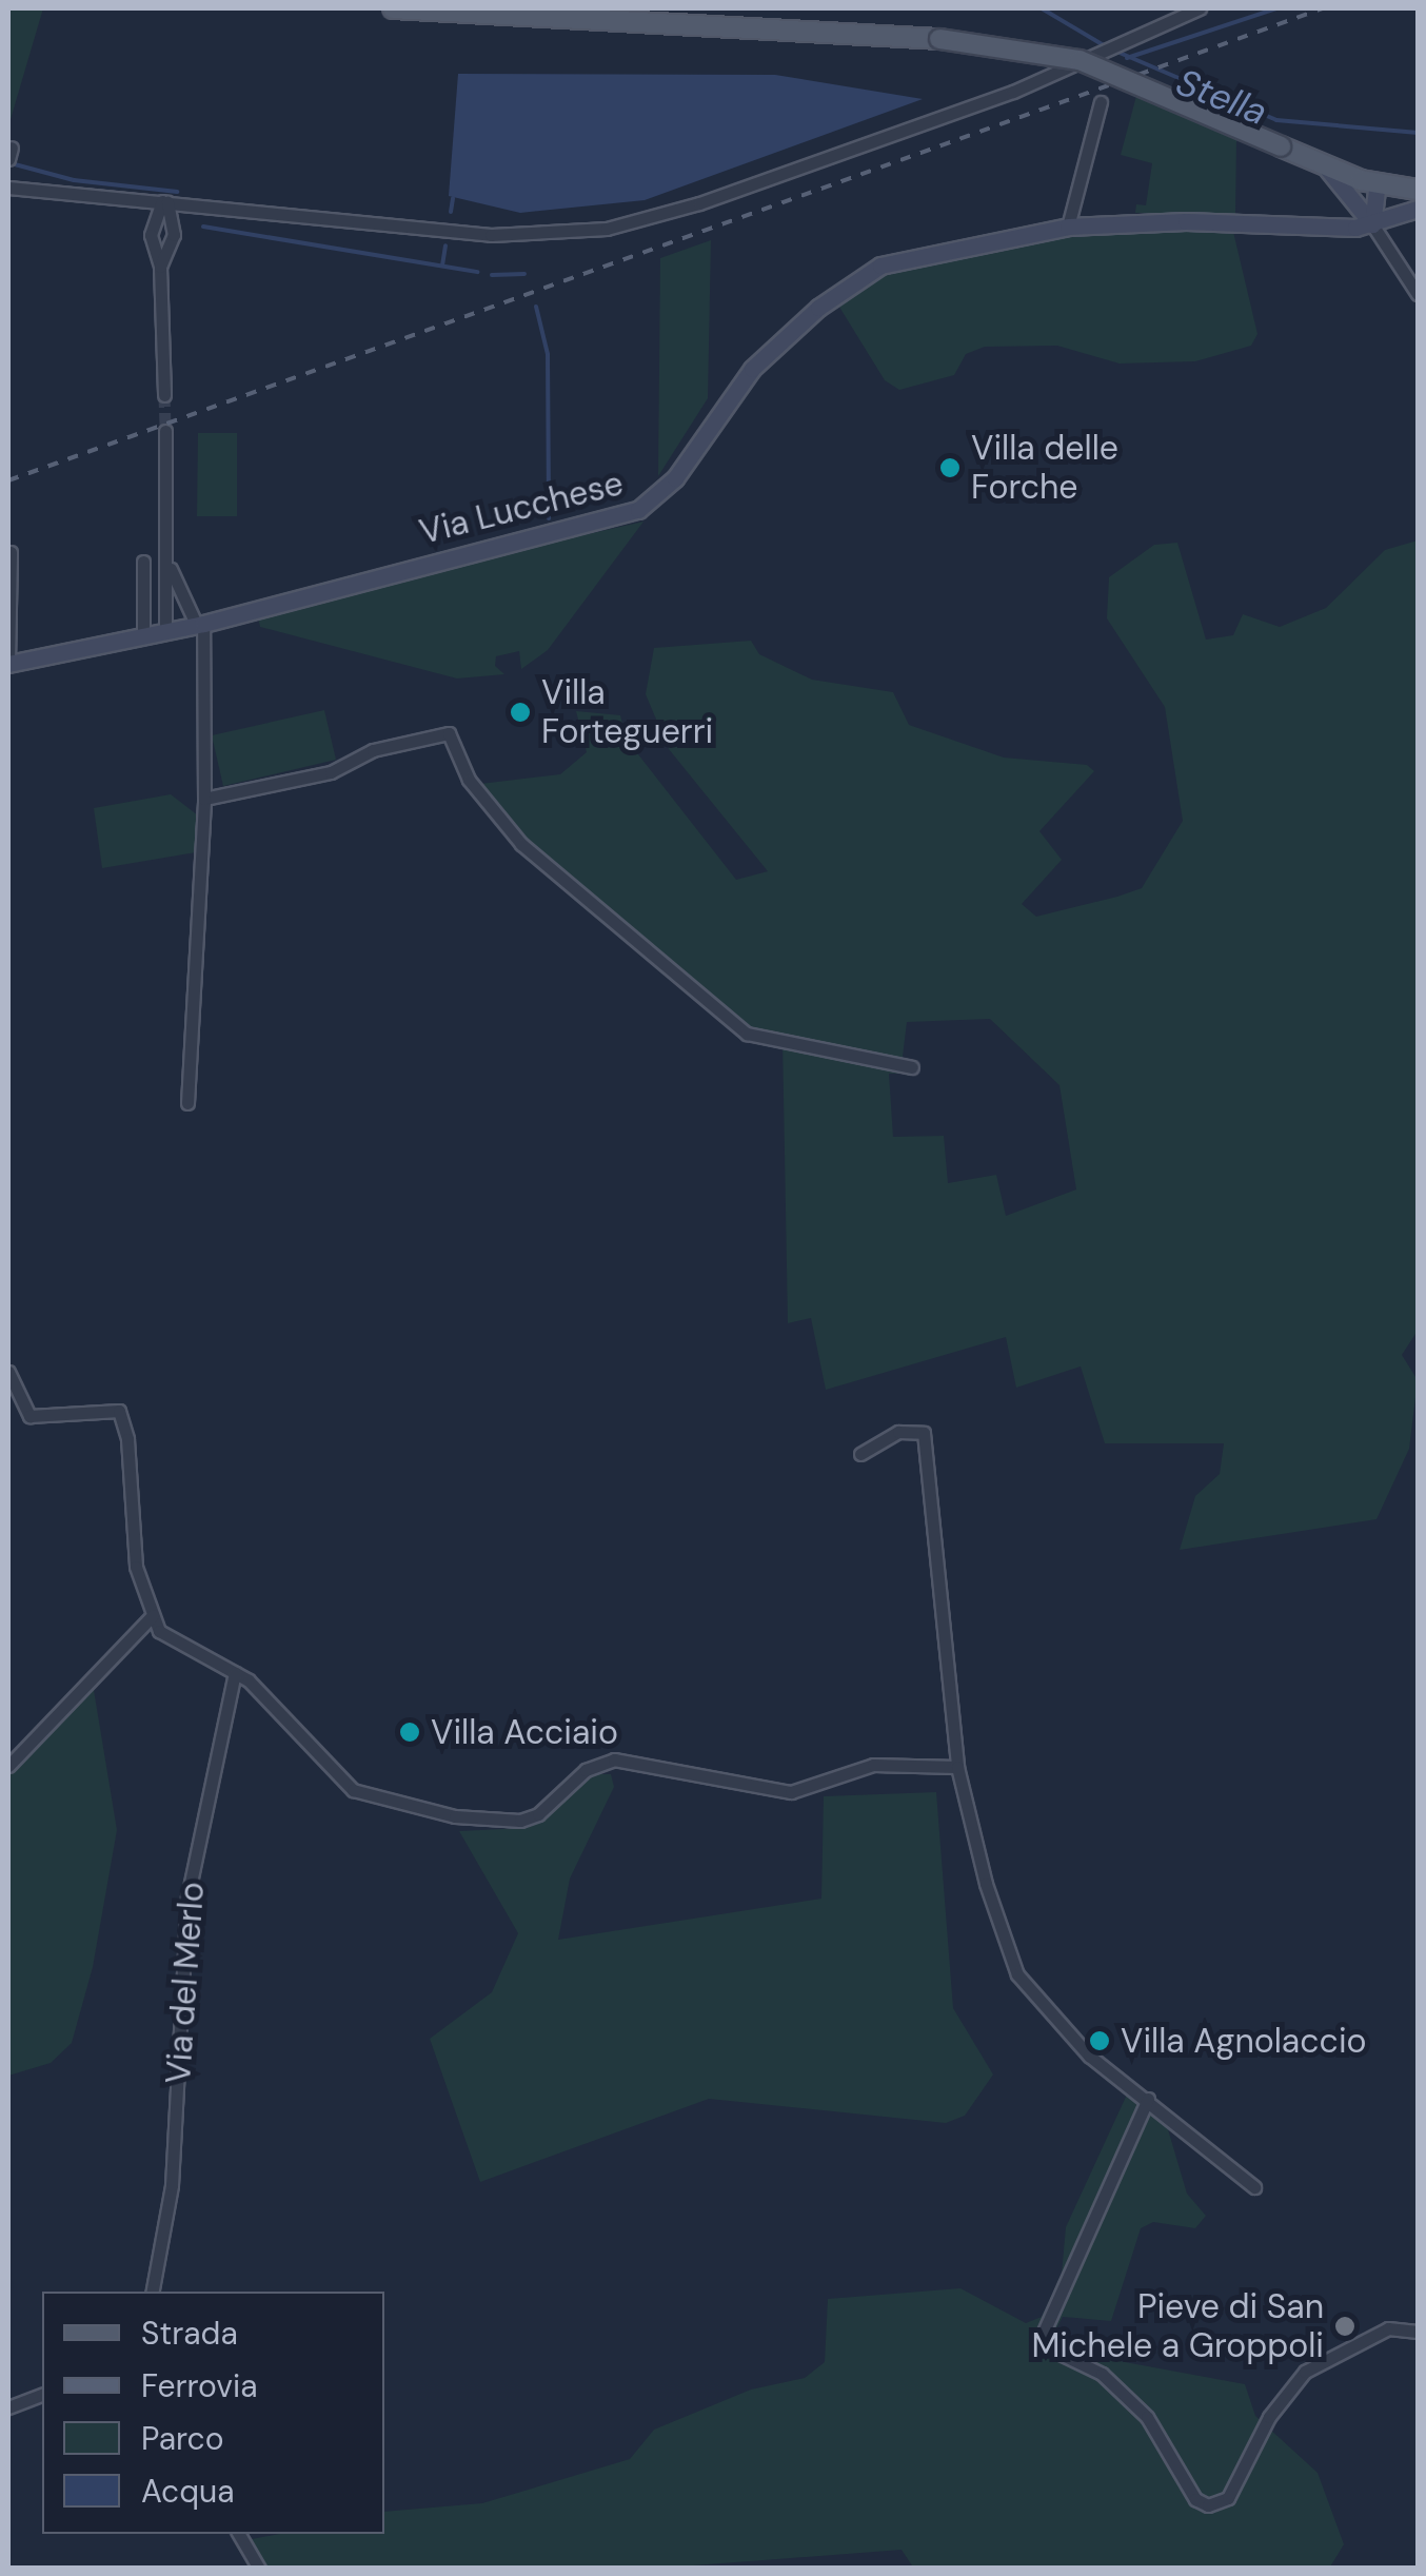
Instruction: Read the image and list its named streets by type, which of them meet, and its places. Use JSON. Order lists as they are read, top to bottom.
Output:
{
  "streets": {
    "street": ["Via Lucchese", "Via del Merlo"]
  },
  "water": ["Stella"],
  "places": [
    "Villa delle Forche",
    "Villa Forteguerri",
    "Villa Acciaio",
    "Villa Agnolaccio",
    "Pieve di San Michele a Groppoli"
  ],
  "legend": [
    "Strada",
    "Ferrovia",
    "Parco",
    "Acqua"
  ]
}
